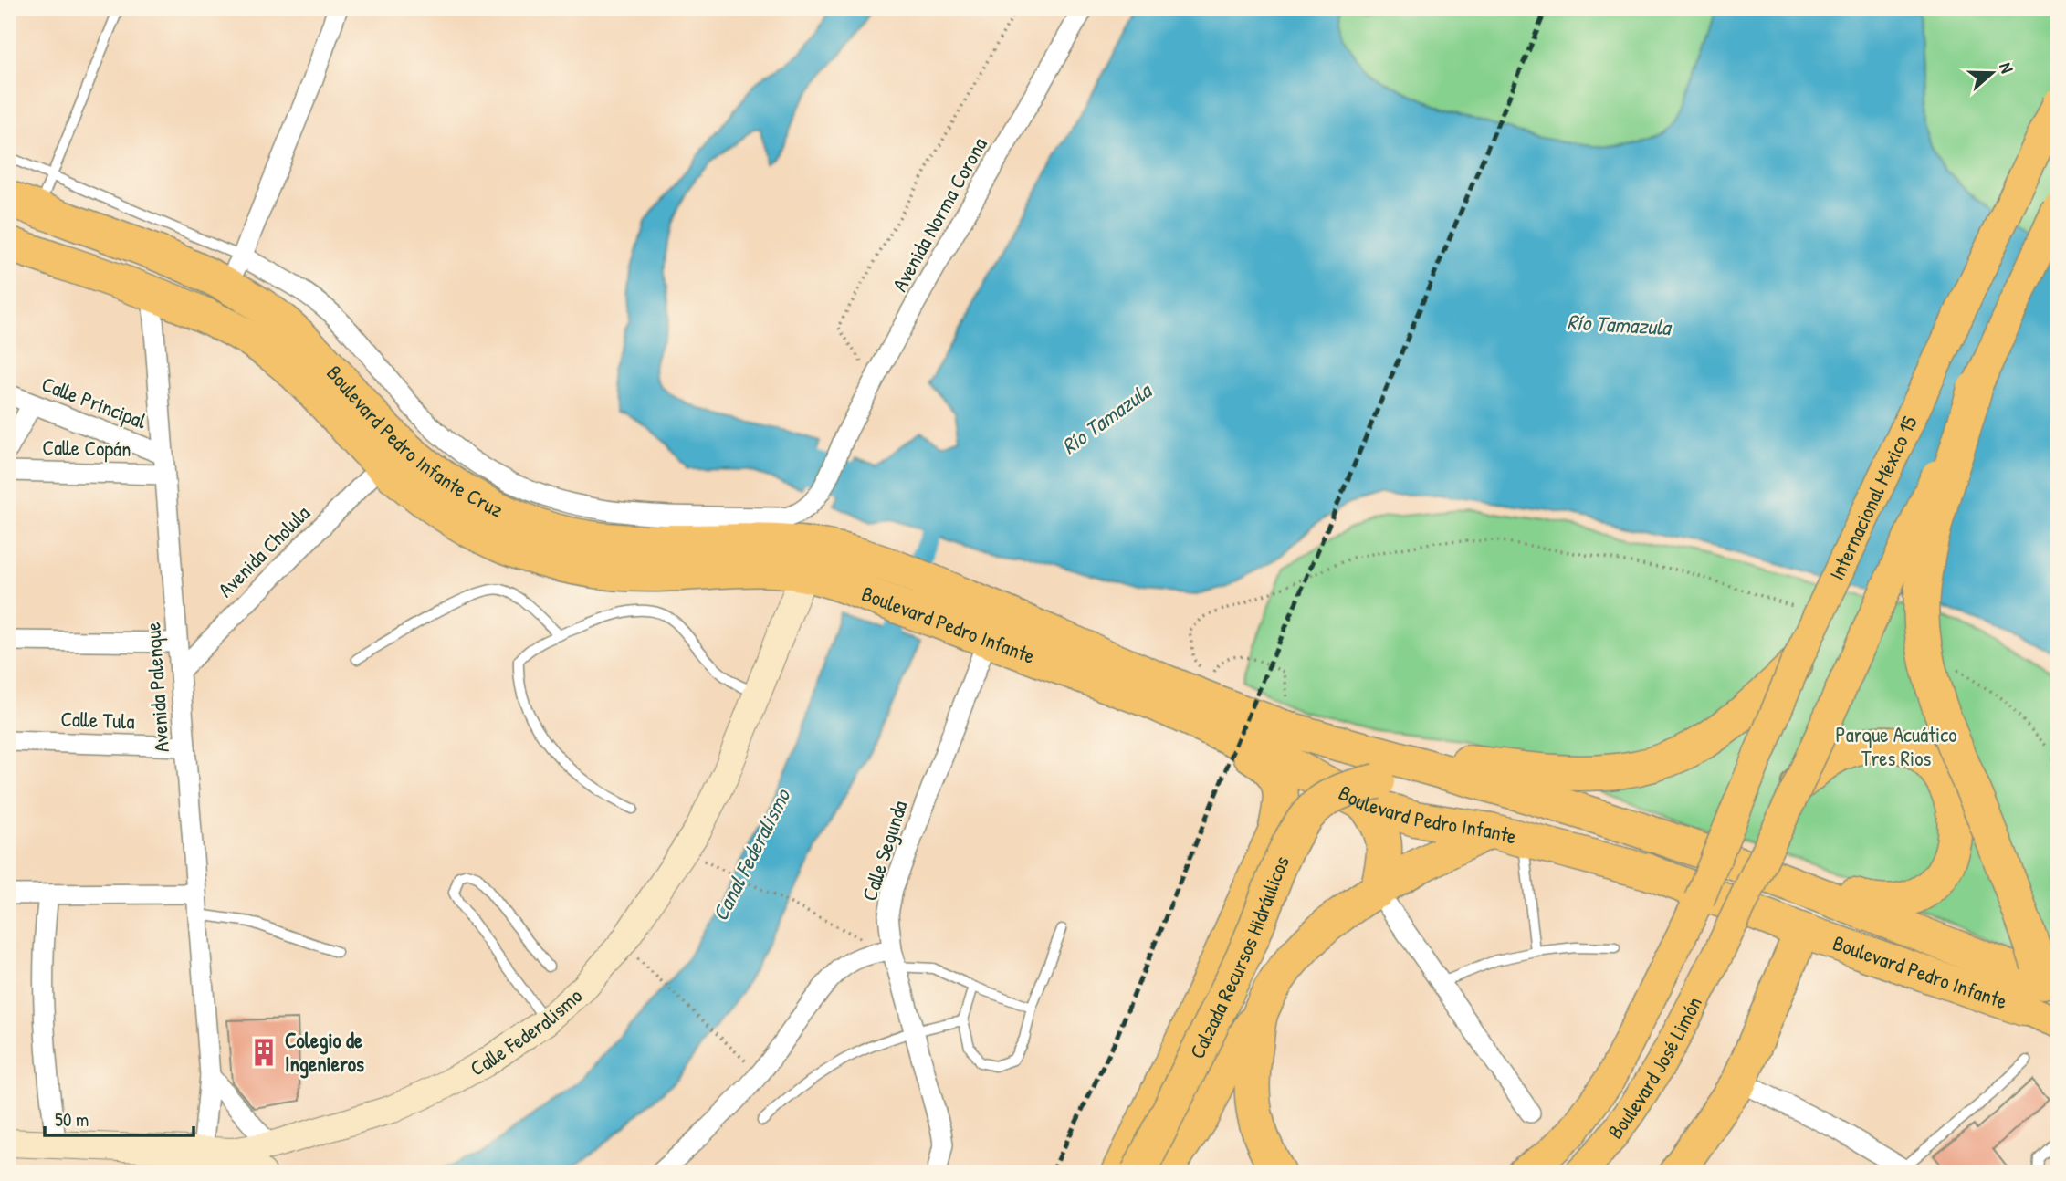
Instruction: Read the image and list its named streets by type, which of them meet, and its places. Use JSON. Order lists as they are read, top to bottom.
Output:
{
  "streets": {
    "highway": ["Boulevard Pedro Infante Cruz", "Boulevard Pedro Infante", "Calzada Recursos Hidráulicos"],
    "main road": ["Internacional México 15", "Calle Federalismo", "Boulevard José Limón"],
    "street": [
      "Avenida Norma Corona",
      "Calle Principal",
      "Calle Copán",
      "Avenida Cholula",
      "Avenida Palenque",
      "Calle Tula",
      "Calle Segunda"
    ]
  },
  "crossings": [
    ["Avenida Norma Corona", "Boulevard Pedro Infante Cruz"],
    ["Calle Principal", "Avenida Palenque"],
    ["Boulevard Pedro Infante Cruz", "Avenida Cholula"],
    ["Boulevard Pedro Infante Cruz", "Boulevard Pedro Infante"],
    ["Boulevard Pedro Infante Cruz", "Avenida Palenque"],
    ["Boulevard Pedro Infante Cruz", "Calle Federalismo"],
    ["Calle Copán", "Avenida Palenque"],
    ["Internacional México 15", "Boulevard José Limón"],
    ["Avenida Cholula", "Avenida Palenque"],
    ["Boulevard Pedro Infante", "Calle Segunda"],
    ["Boulevard Pedro Infante", "Calzada Recursos Hidráulicos"],
    ["Avenida Palenque", "Calle Tula"],
    ["Avenida Palenque", "Calle Federalismo"]
  ],
  "water": ["Río Tamazula", "Canal Federalismo"],
  "parks": ["Parque Acuático Tres Rios"],
  "places": {
    "building": ["Colegio de Ingenieros"]
  },
  "scale_bar": "50 m",
  "north": "right"
}
